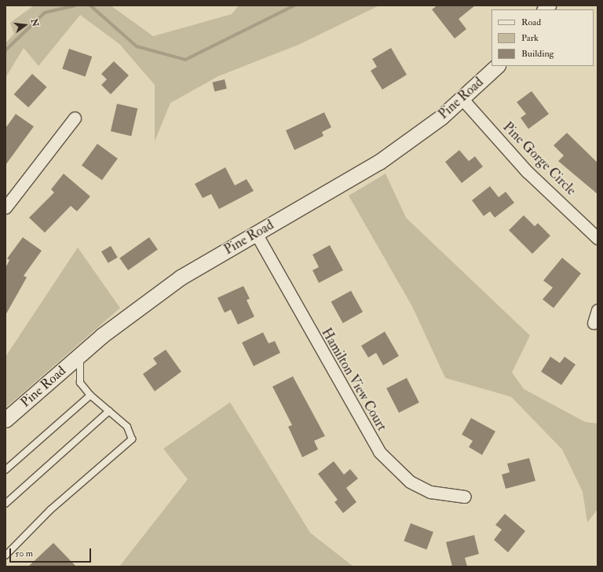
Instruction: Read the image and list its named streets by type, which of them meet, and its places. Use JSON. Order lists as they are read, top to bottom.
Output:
{
  "streets": {
    "street": ["Pine Road", "Pine Gorge Circle", "Hamilton View Court"]
  },
  "crossings": [
    ["Pine Road", "Pine Gorge Circle"],
    ["Pine Road", "Hamilton View Court"]
  ],
  "legend": ["Road", "Park", "Building"],
  "scale_bar": "50 m",
  "north": "right"
}
